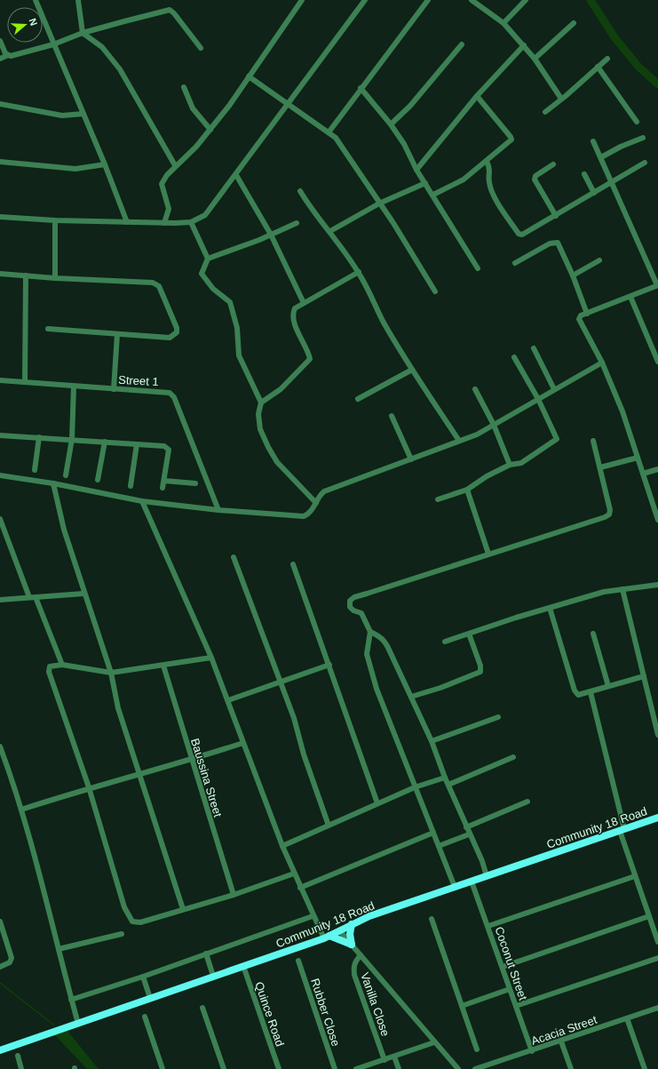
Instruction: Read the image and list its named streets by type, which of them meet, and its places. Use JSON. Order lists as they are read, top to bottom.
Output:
{
  "streets": {
    "main road": ["Community 18 Road"],
    "street": [
      "Street 1",
      "Baussina Street",
      "Coconut Street",
      "Vanilla Close",
      "Rubber Close",
      "Quince Road",
      "Acacia Street"
    ]
  },
  "crossings": [
    ["Community 18 Road", "Coconut Street"],
    ["Community 18 Road", "Quince Road"],
    ["Coconut Street", "Acacia Street"]
  ],
  "north": "right"
}
